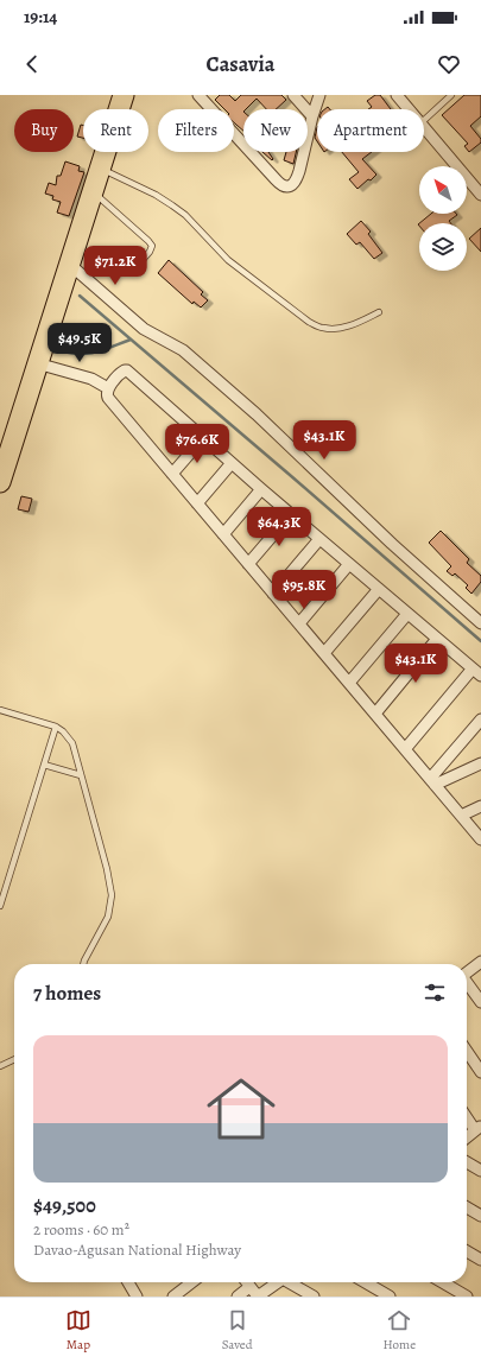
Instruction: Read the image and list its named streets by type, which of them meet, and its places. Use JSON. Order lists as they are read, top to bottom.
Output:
{
  "north": "top left",
  "page": {
    "status": "19:14",
    "header": "Casavia",
    "chip": [
      "Buy",
      "Rent",
      "Filters",
      "New",
      "Apartment"
    ],
    "price": [
      "$71.2K",
      "$49.5K",
      "$43.1K",
      "$76.6K",
      "$64.3K",
      "$95.8K",
      "$43.1K"
    ],
    "heading": "7 homes",
    "list": [
      {
        "name": "$49,500",
        "note": "2 rooms · 60 m² · Davao-Agusan National Highway"
      }
    ],
    "tabs": ["Map", "Saved", "Home"]
  }
}
